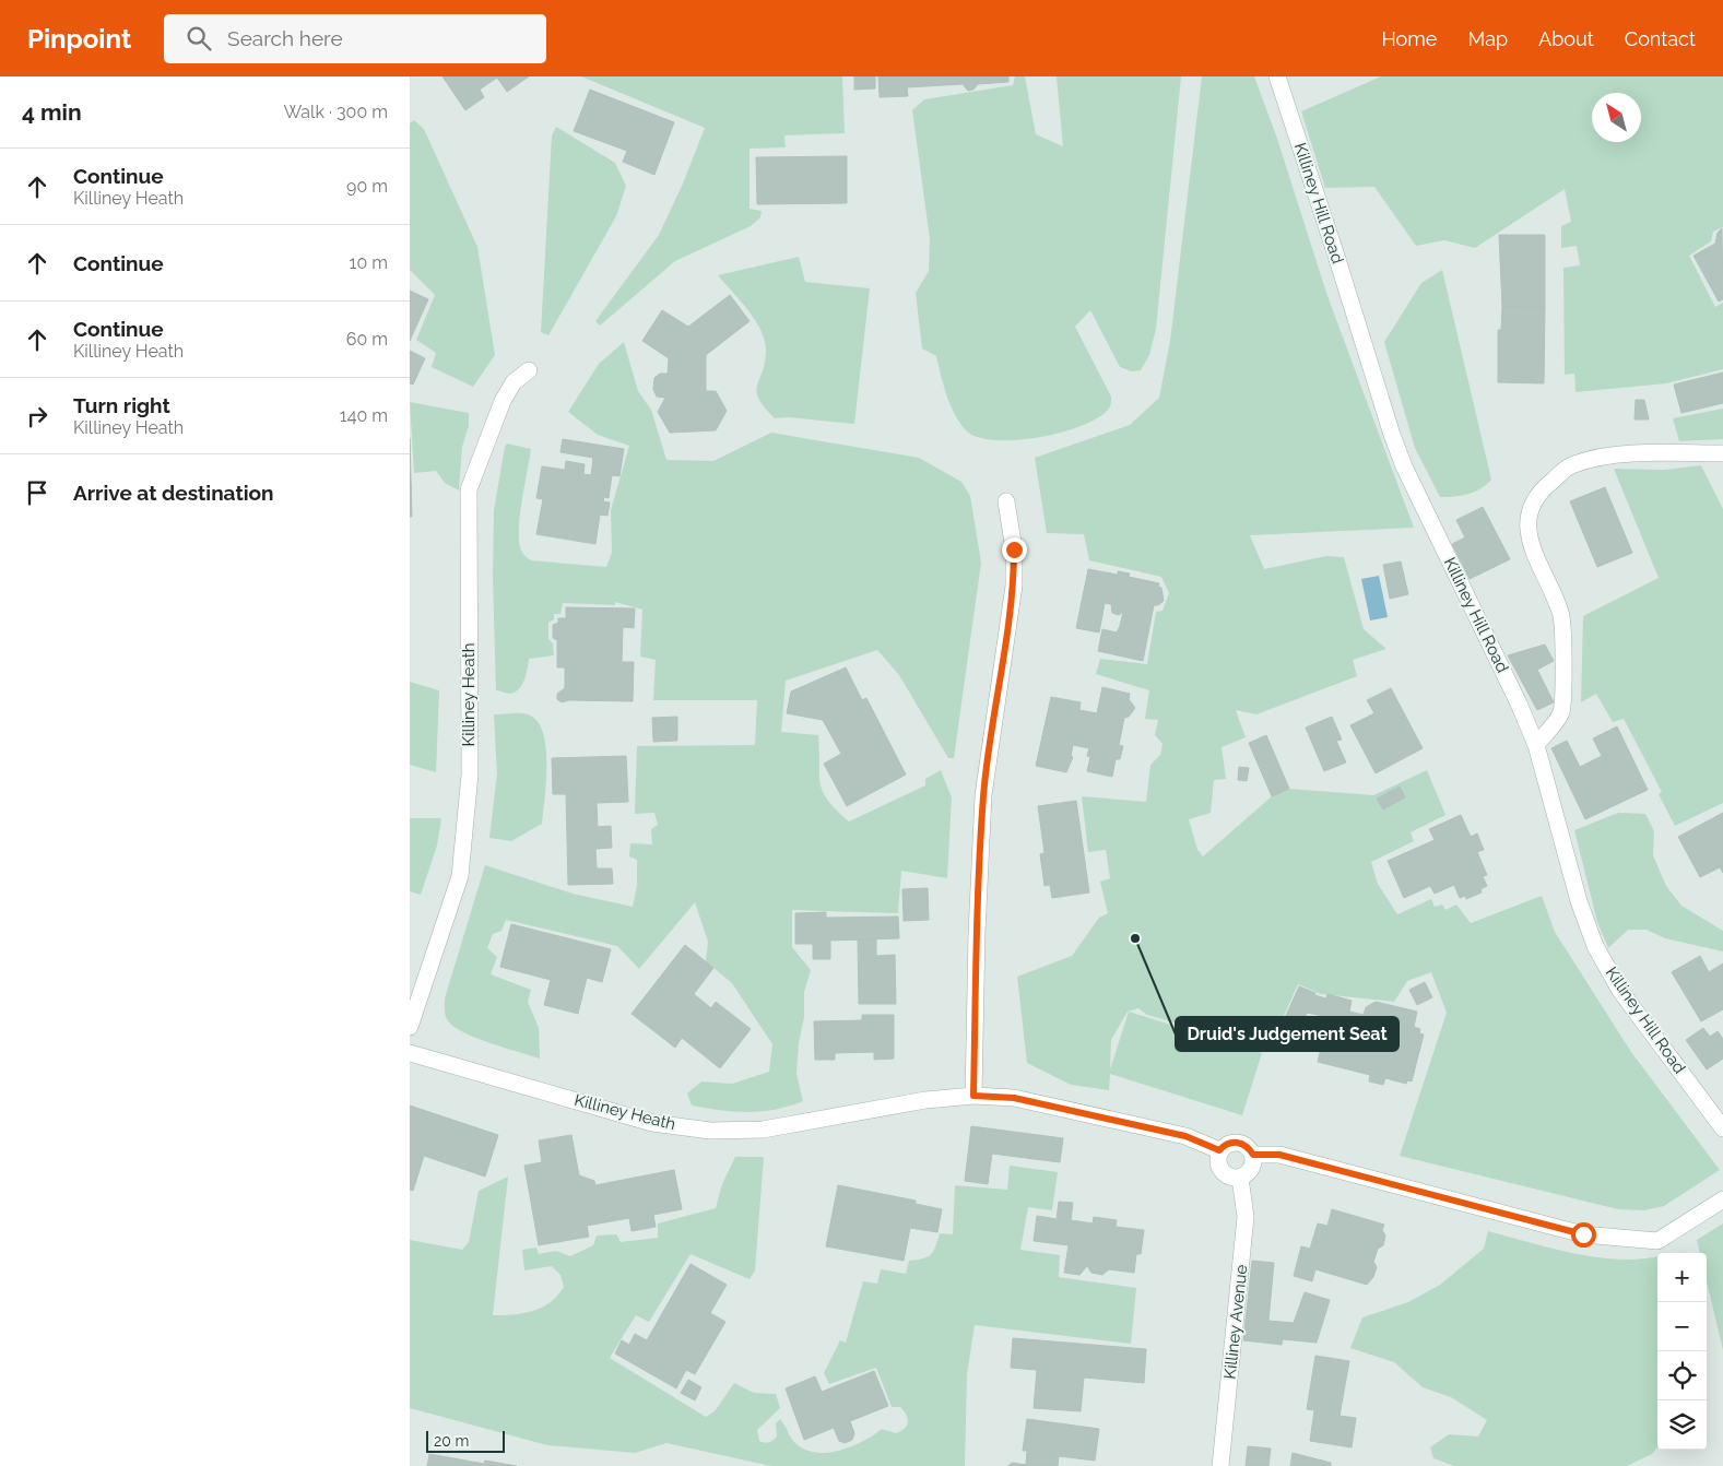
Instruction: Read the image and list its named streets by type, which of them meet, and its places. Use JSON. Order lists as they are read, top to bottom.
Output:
{
  "streets": {
    "street": ["Killiney Hill Road", "Killiney Heath", "Killiney Avenue"]
  },
  "crossings": [
    ["Killiney Heath", "Killiney Avenue"]
  ],
  "places": ["Druid's Judgement Seat"],
  "scale_bar": "20 m",
  "north": "top left",
  "page": {
    "header": "Pinpoint",
    "search": "Search here",
    "nav": [
      "Home",
      "Map",
      "About",
      "Contact"
    ],
    "heading": ["4 min", "Walk · 300 m"],
    "list": [
      ["Continue", "Killiney Heath", "90 m"],
      ["Continue", "10 m"],
      ["Continue", "Killiney Heath", "60 m"],
      ["Turn right", "Killiney Heath", "140 m"],
      "Arrive at destination"
    ],
    "map_buttons": ["+", "−"],
    "scale": "20 m"
  }
}
